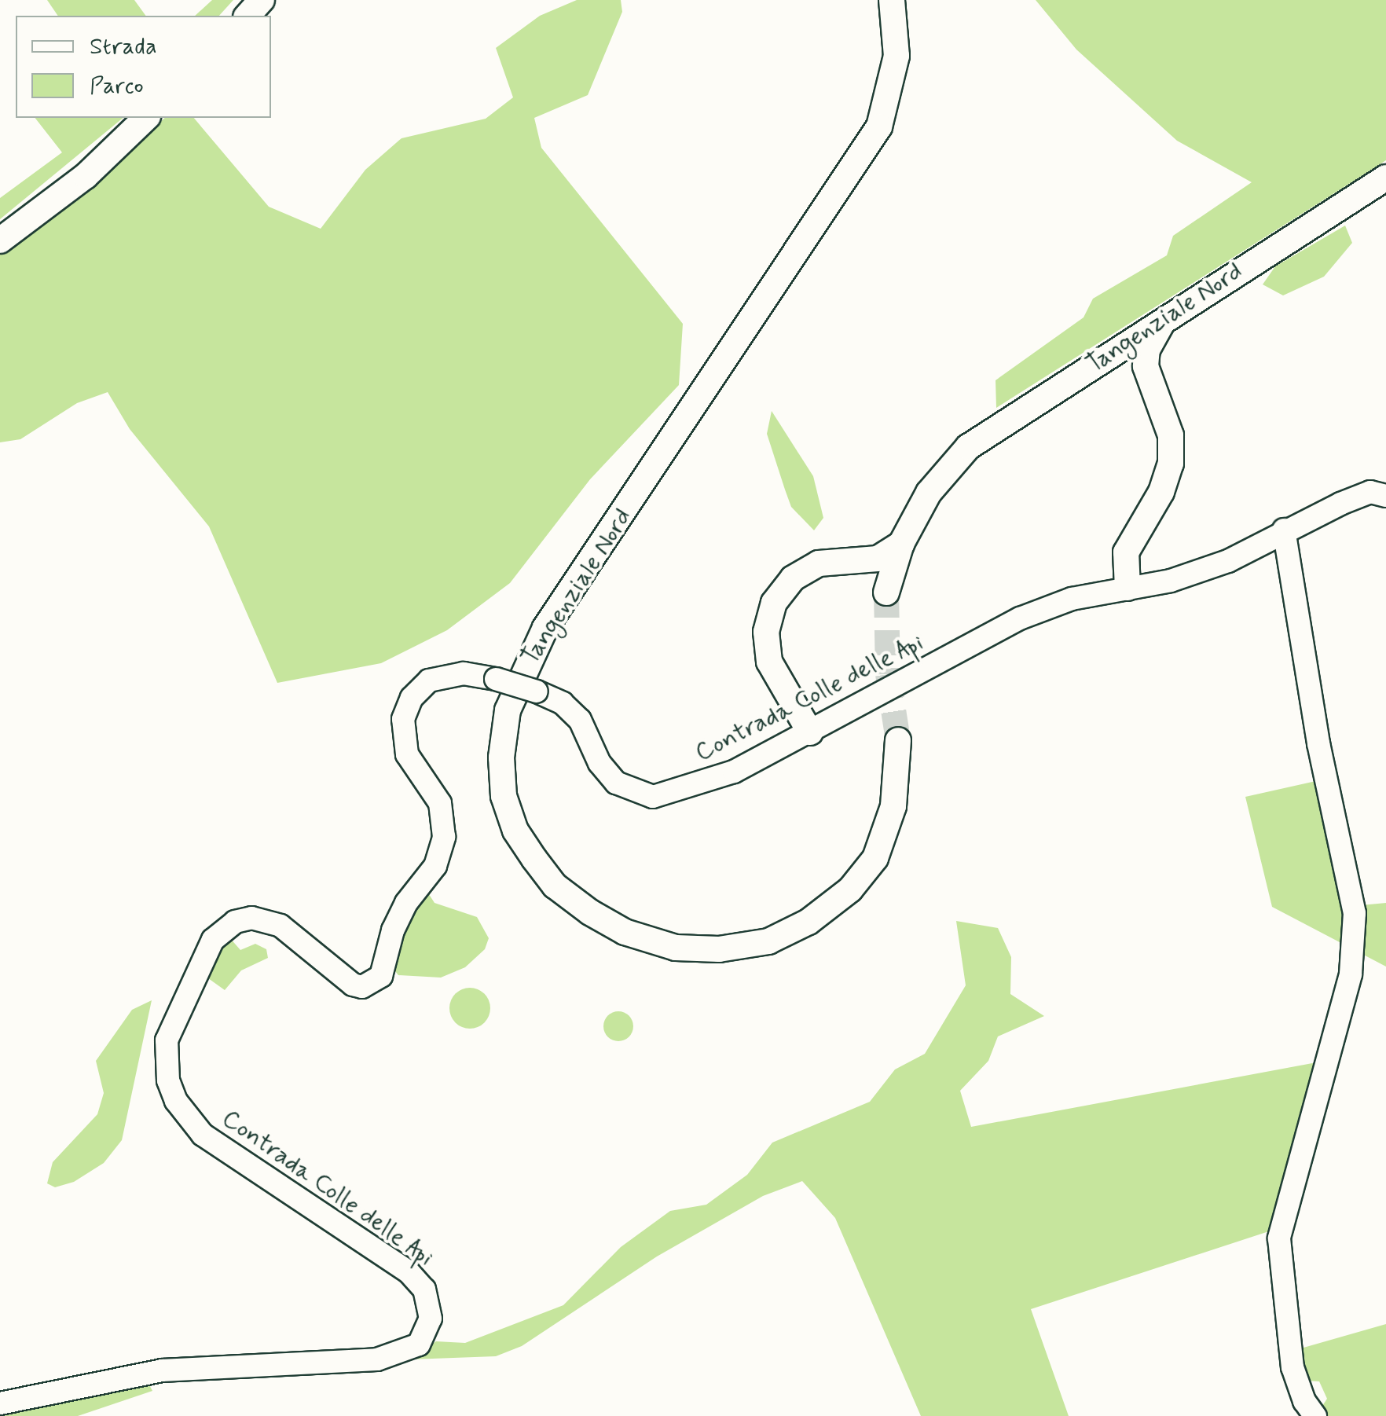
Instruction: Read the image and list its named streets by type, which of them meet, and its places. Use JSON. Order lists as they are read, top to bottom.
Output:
{
  "streets": {
    "main road": ["Tangenziale Nord"],
    "street": ["Contrada Colle delle Api"]
  },
  "legend": ["Strada", "Parco"]
}
